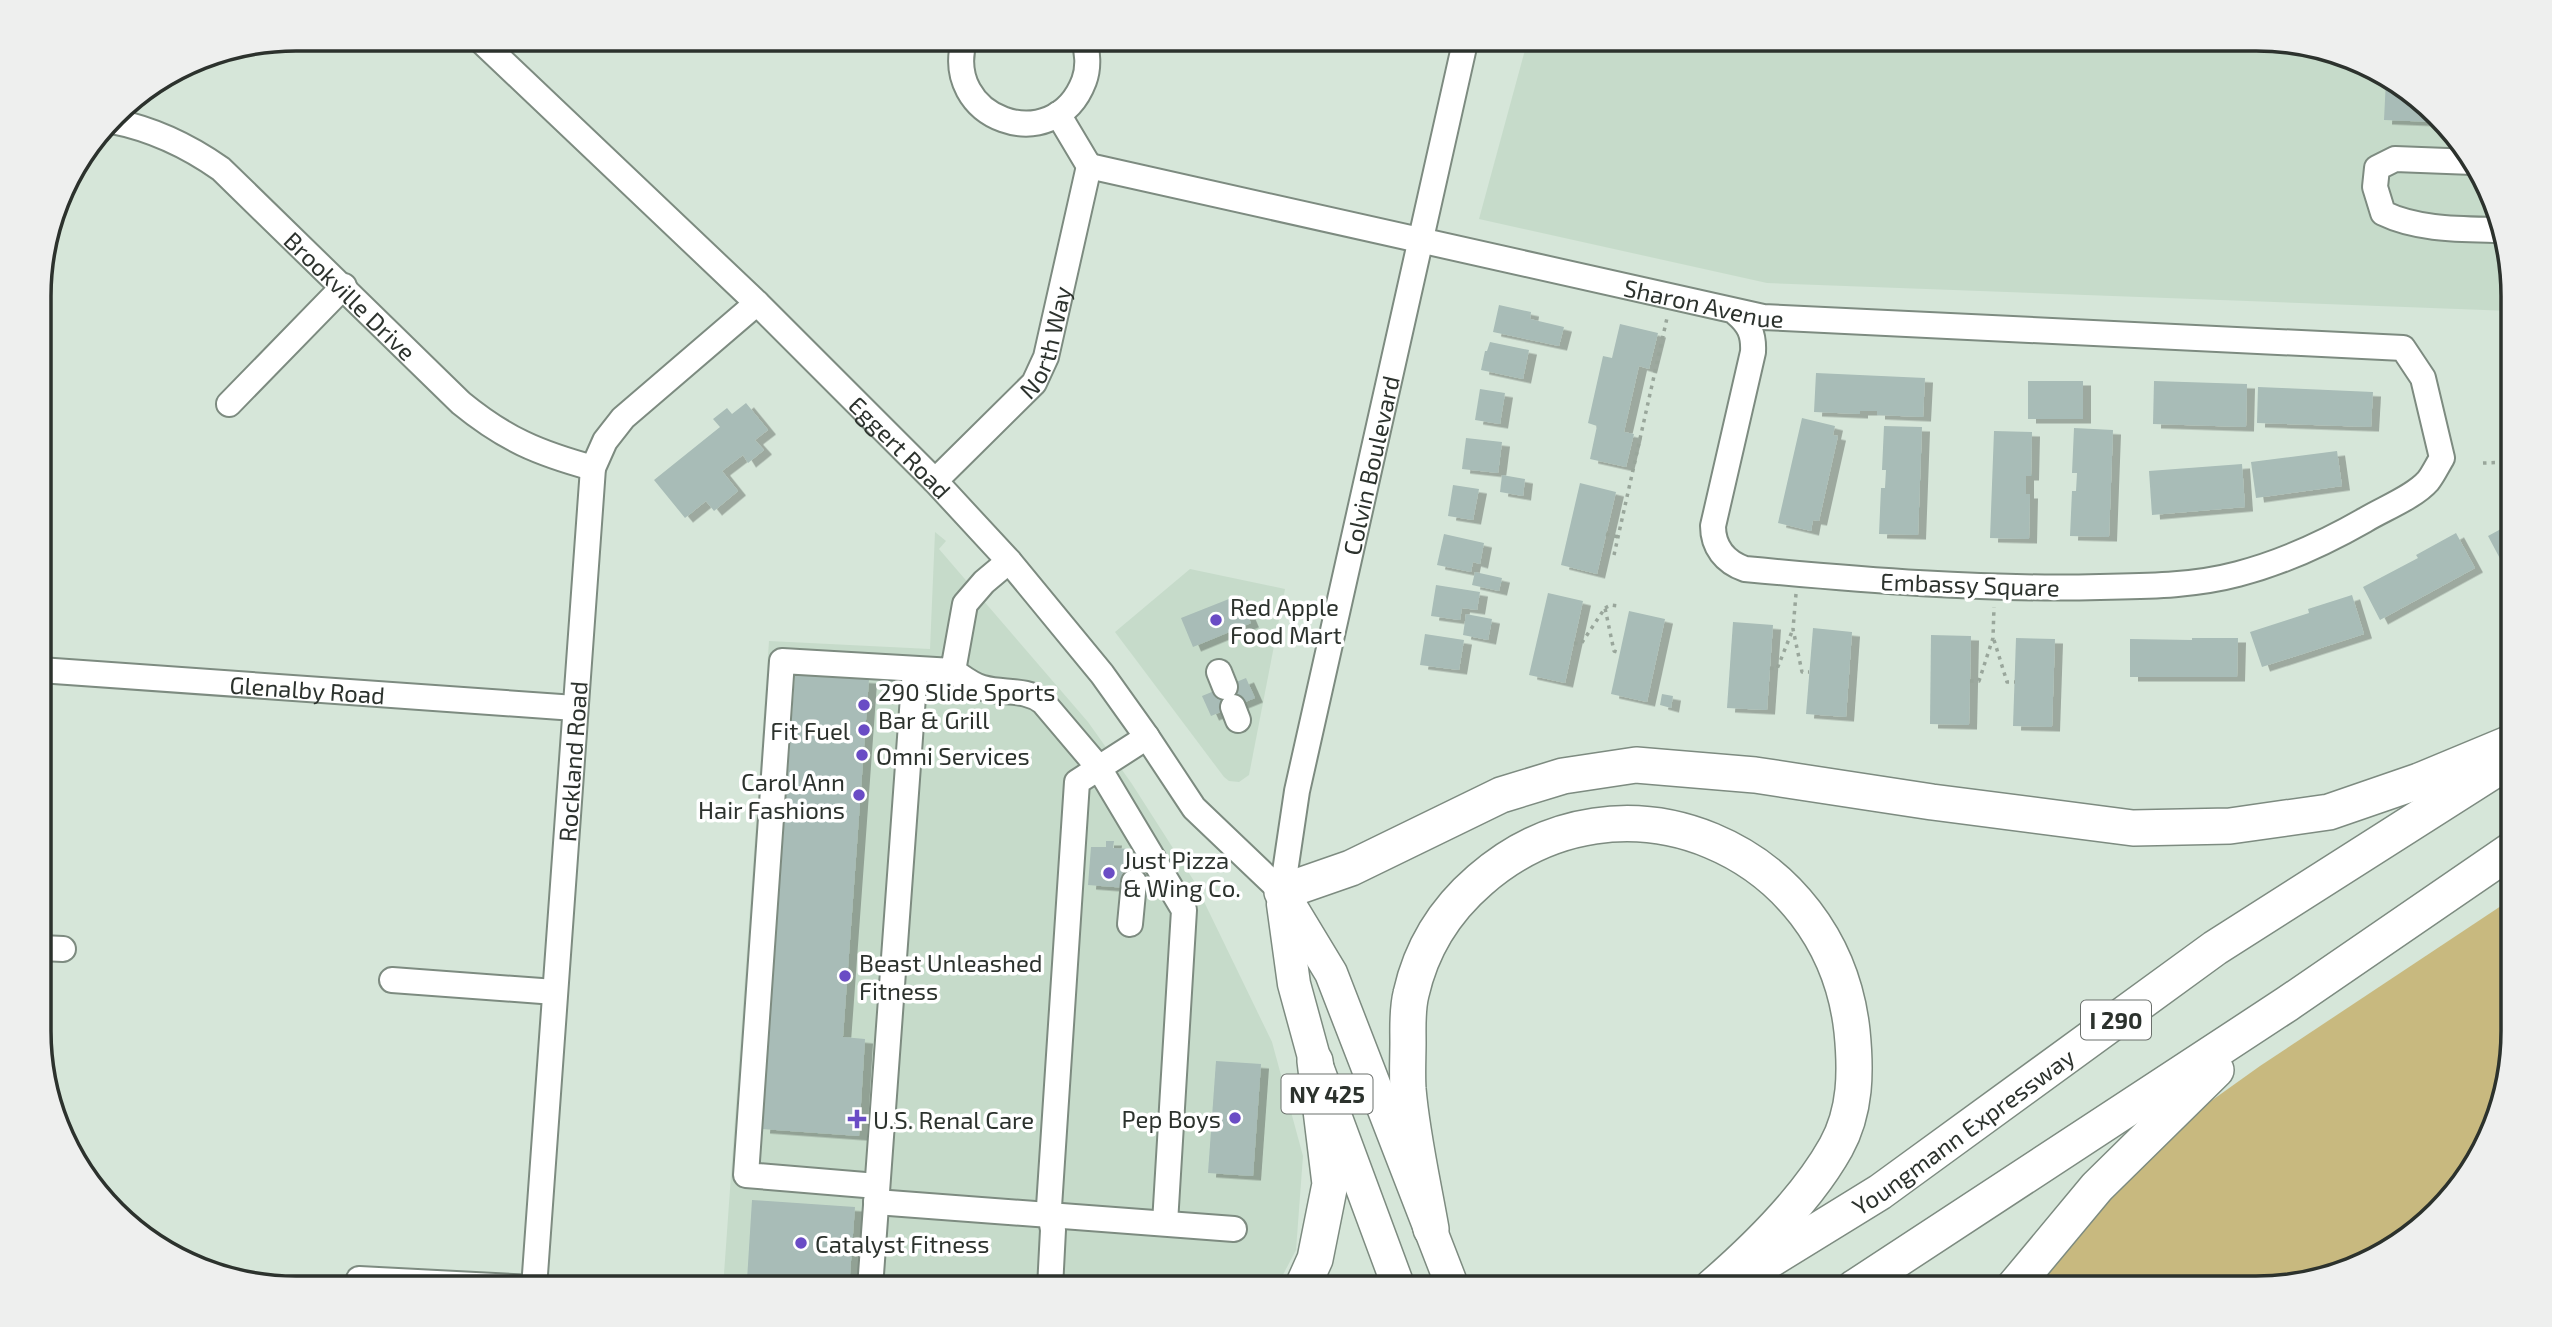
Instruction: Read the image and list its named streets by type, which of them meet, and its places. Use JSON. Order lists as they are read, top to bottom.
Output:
{
  "streets": {
    "highway": ["I 290", "Youngmann Expressway"],
    "main road": ["NY 425"],
    "street": [
      "Brookville Drive",
      "Sharon Avenue",
      "North Way",
      "Eggert Road",
      "Colvin Boulevard",
      "Embassy Square",
      "Glenalby Road",
      "Rockland Road"
    ]
  },
  "crossings": [
    ["Brookville Drive", "Rockland Road"],
    ["Sharon Avenue", "North Way"],
    ["Sharon Avenue", "Colvin Boulevard"],
    ["Sharon Avenue", "Embassy Square"],
    ["North Way", "Eggert Road"],
    ["Eggert Road", "Colvin Boulevard"],
    ["Eggert Road", "Rockland Road"],
    ["Eggert Road", "NY 425"],
    ["Colvin Boulevard", "NY 425"],
    ["Glenalby Road", "Rockland Road"]
  ],
  "places": {
    "other": [
      "Red Apple Food Mart",
      "290 Slide Sports Bar & Grill",
      "Fit Fuel",
      "Omni Services",
      "Carol Ann Hair Fashions",
      "Just Pizza & Wing Co.",
      "Beast Unleashed Fitness",
      "Pep Boys",
      "Catalyst Fitness"
    ],
    "health": ["U.S. Renal Care"]
  }
}
